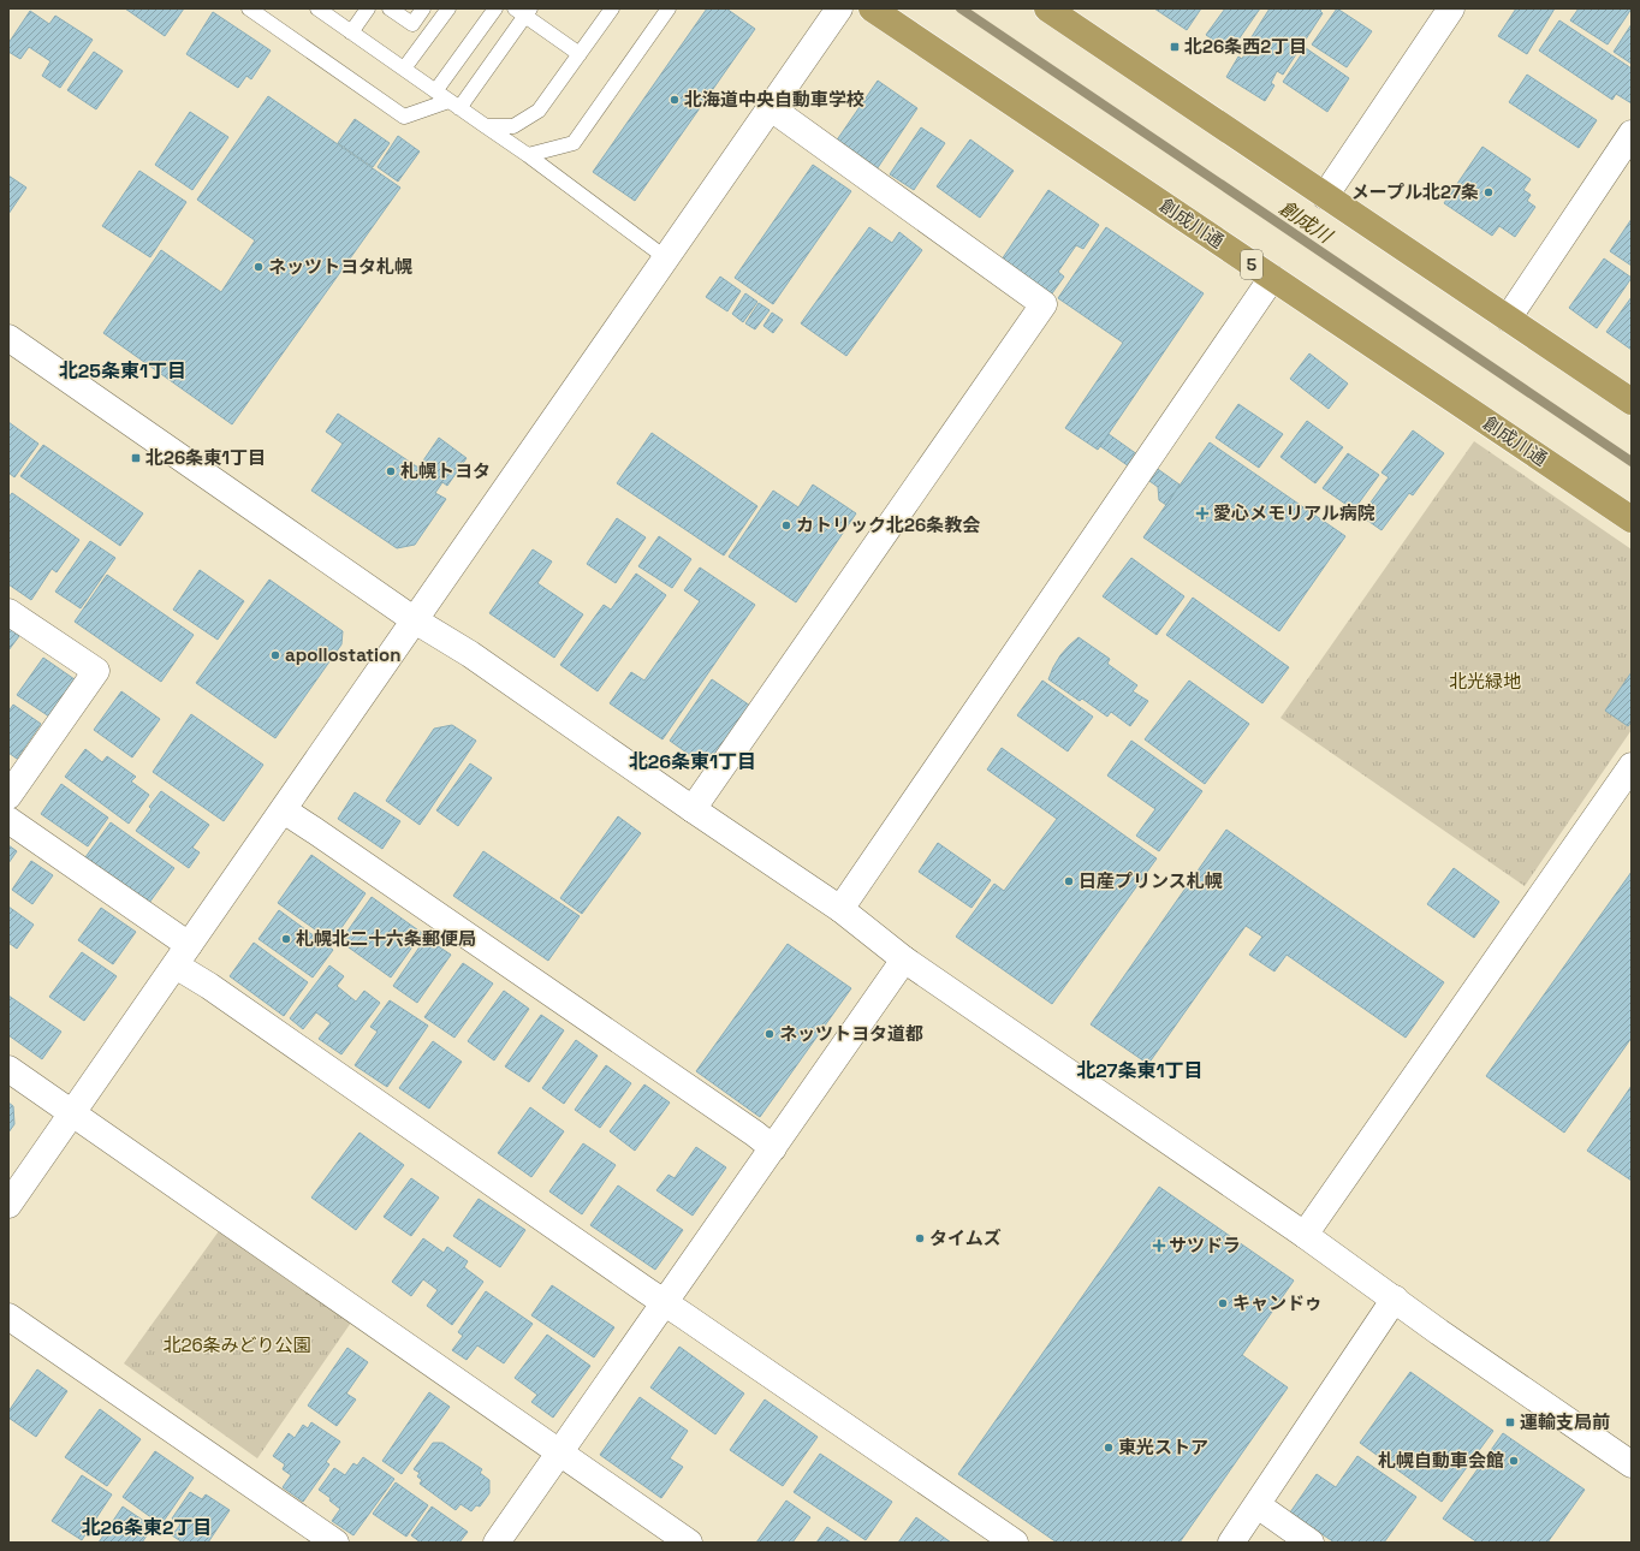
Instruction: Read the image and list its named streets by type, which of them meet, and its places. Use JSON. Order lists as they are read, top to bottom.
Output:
{
  "streets": {
    "highway": ["創成川通", "5"]
  },
  "districts": [
    "北25条東1丁目",
    "北26条東1丁目",
    "北27条東1丁目",
    "北26条東2丁目"
  ],
  "water": ["創成川"],
  "parks": ["北光緑地", "北26条みどり公園"],
  "places": {
    "transit": ["北26条西2丁目", "北26条東1丁目", "運輸支局前"],
    "other": [
      "北海道中央自動車学校",
      "メープル北27条",
      "ネッツトヨタ札幌",
      "札幌トヨタ",
      "カトリック北26条教会",
      "apollostation",
      "日産プリンス札幌",
      "札幌北二十六条郵便局",
      "ネッツトヨタ道都",
      "タイムズ",
      "キャンドゥ",
      "東光ストア",
      "札幌自動車会館"
    ],
    "health": ["愛心メモリアル病院", "サツドラ"]
  }
}
